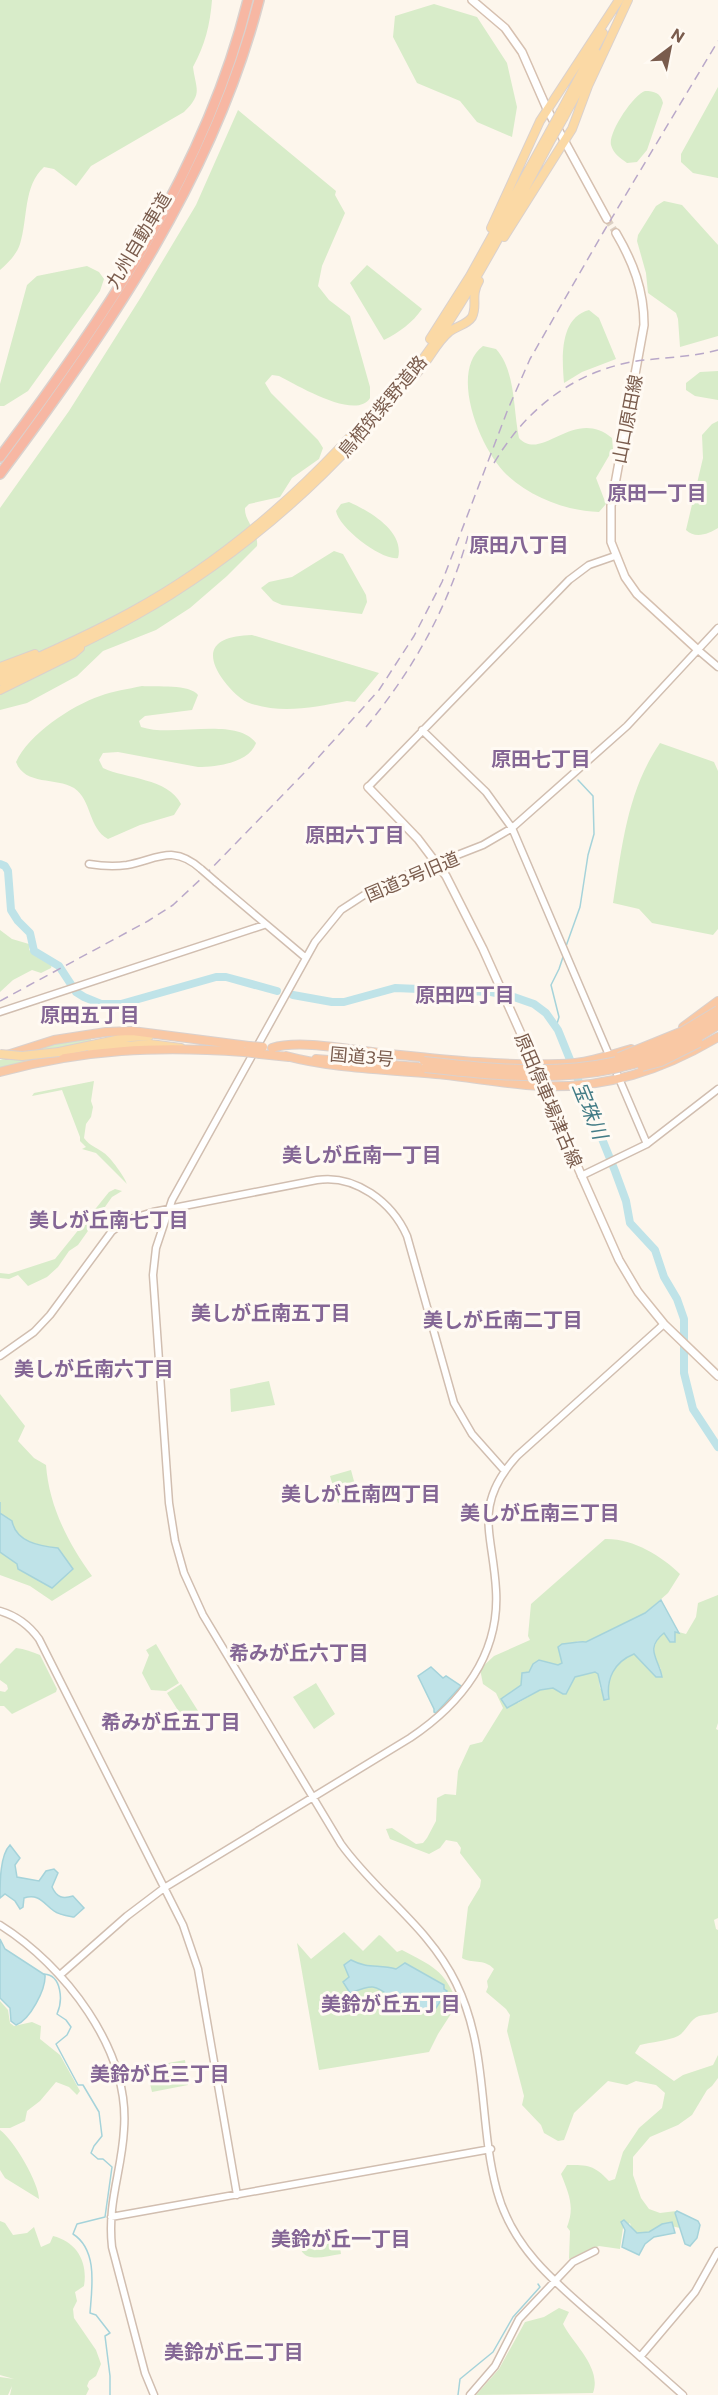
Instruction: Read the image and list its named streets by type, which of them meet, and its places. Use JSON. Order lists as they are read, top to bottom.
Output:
{
  "streets": {
    "highway": ["九州自動車道", "国道3号"],
    "main road": ["鳥栖筑紫野道路", "山口原田線", "原田停車場津古線"],
    "street": ["国道3号旧道"]
  },
  "crossings": [
    ["山口原田線", "国道3号旧道"],
    ["国道3号旧道", "原田停車場津古線"]
  ],
  "districts": [
    "原田一丁目",
    "原田八丁目",
    "原田七丁目",
    "原田六丁目",
    "原田四丁目",
    "原田五丁目",
    "美しが丘南一丁目",
    "美しが丘南七丁目",
    "美しが丘南五丁目",
    "美しが丘南二丁目",
    "美しが丘南六丁目",
    "美しが丘南四丁目",
    "美しが丘南三丁目",
    "希みが丘六丁目",
    "希みが丘五丁目",
    "美鈴が丘五丁目",
    "美鈴が丘三丁目",
    "美鈴が丘一丁目",
    "美鈴が丘二丁目"
  ],
  "water": ["宝珠川"],
  "north": "top right"
}
